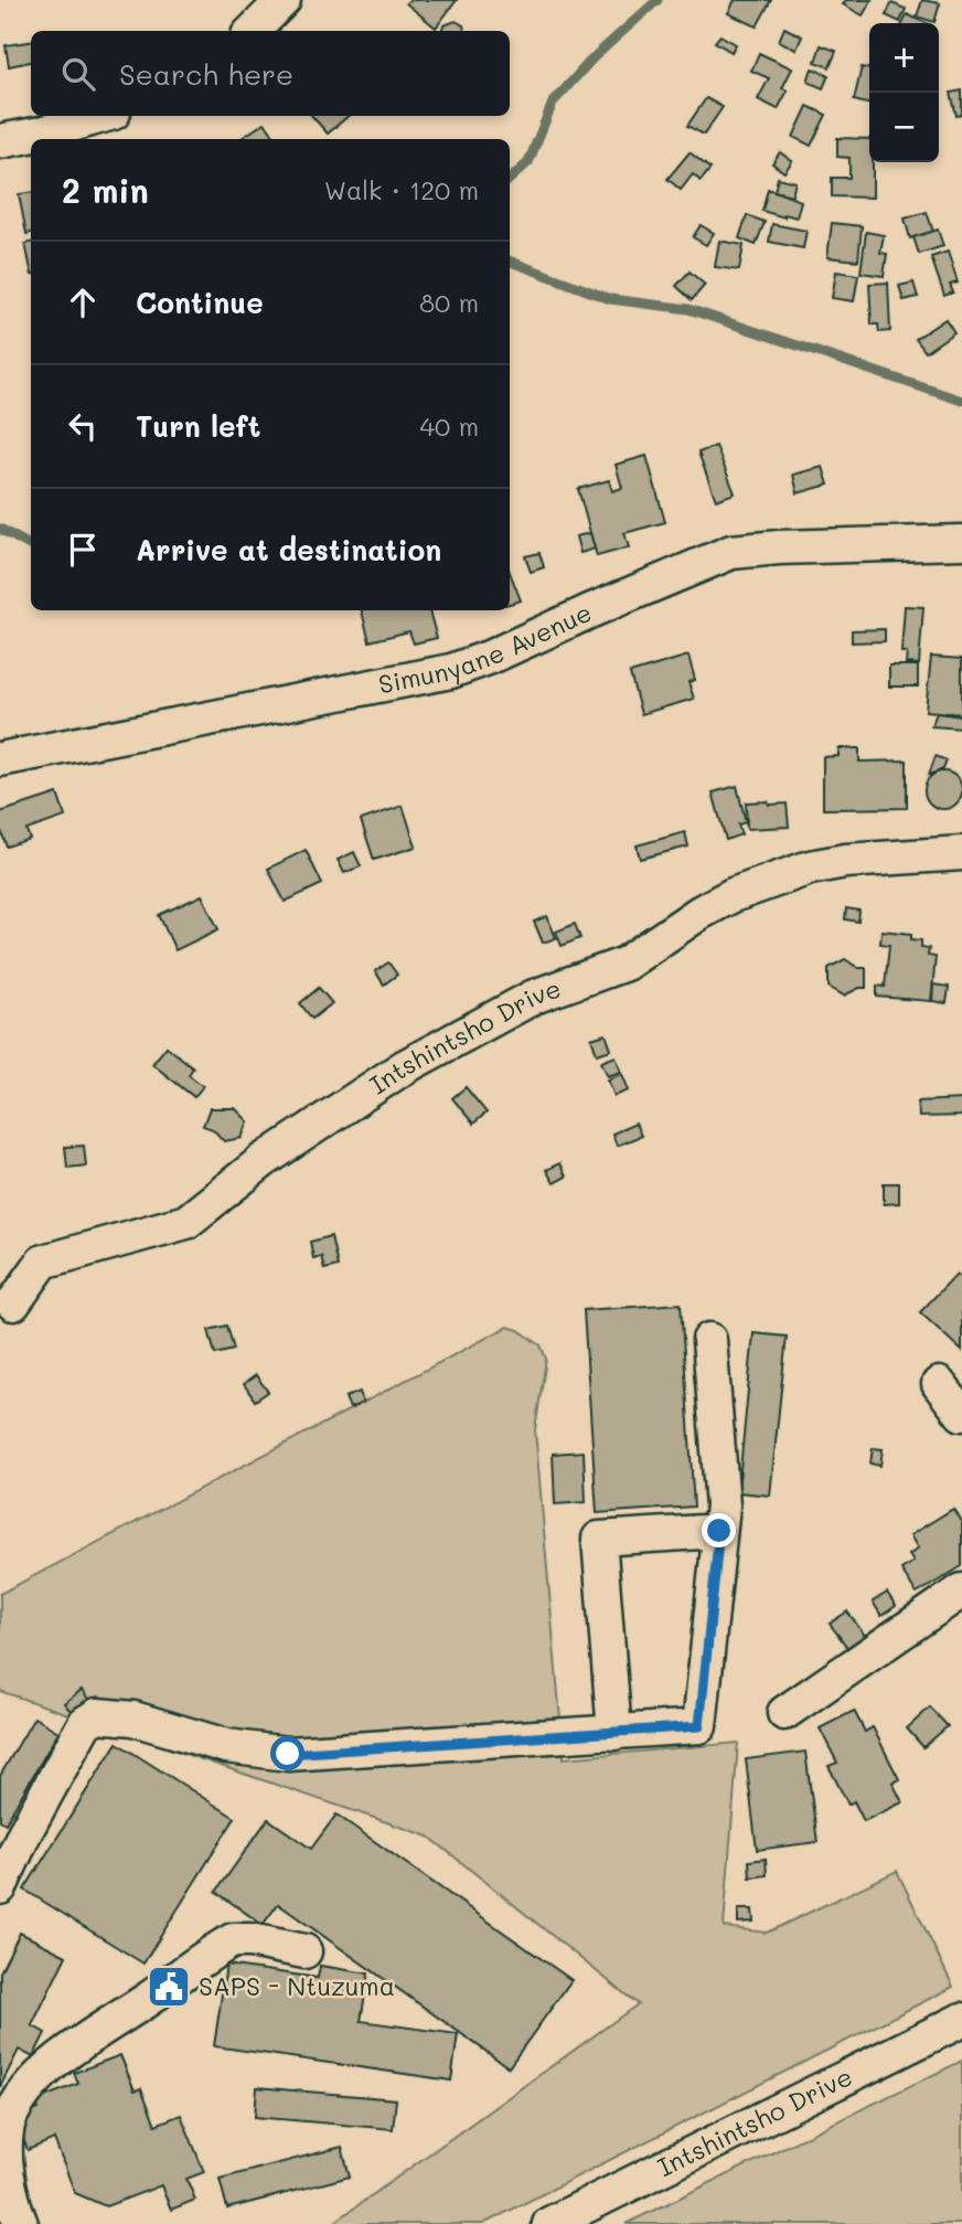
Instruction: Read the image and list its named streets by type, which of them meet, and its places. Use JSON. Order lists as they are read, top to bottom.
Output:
{
  "streets": {
    "street": ["Simunyane Avenue", "Intshintsho Drive"]
  },
  "places": {
    "public building": ["SAPS - Ntuzuma"]
  },
  "page": {
    "map_buttons": ["+", "−"],
    "search": "Search here",
    "heading": ["2 min", "Walk · 120 m"],
    "list": [
      ["Continue", "80 m"],
      ["Turn left", "40 m"],
      "Arrive at destination"
    ]
  }
}
